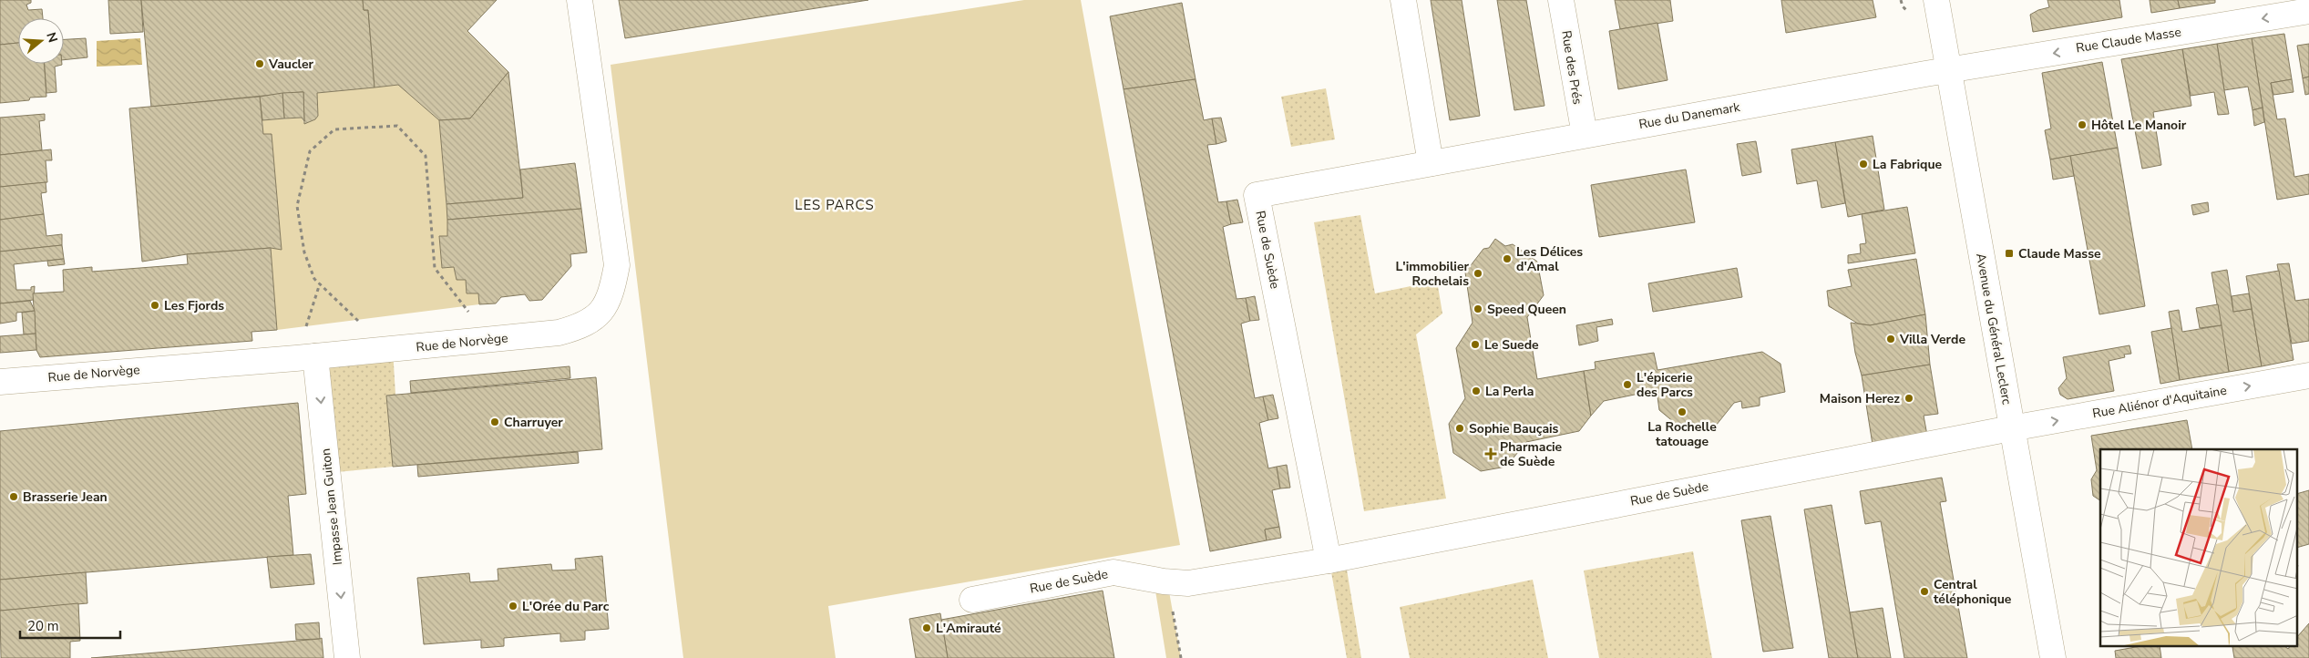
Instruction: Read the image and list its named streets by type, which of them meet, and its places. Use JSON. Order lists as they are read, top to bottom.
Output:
{
  "streets": {
    "street": [
      "Rue Claude Masse",
      "Rue des Prés",
      "Rue du Danemark",
      "Rue de Suède",
      "Avenue du Général Leclerc",
      "Rue de Norvège",
      "Rue Aliénor d'Aquitaine",
      "Impasse Jean Guiton"
    ]
  },
  "crossings": [
    ["Rue Claude Masse", "Rue du Danemark"],
    ["Rue Claude Masse", "Avenue du Général Leclerc"],
    ["Rue des Prés", "Rue du Danemark"],
    ["Rue du Danemark", "Rue de Suède"],
    ["Rue du Danemark", "Avenue du Général Leclerc"],
    ["Rue de Suède", "Avenue du Général Leclerc"],
    ["Rue de Suède", "Rue Aliénor d'Aquitaine"],
    ["Avenue du Général Leclerc", "Rue Aliénor d'Aquitaine"],
    ["Rue de Norvège", "Impasse Jean Guiton"]
  ],
  "one_way": ["Rue Claude Masse", "Rue Aliénor d'Aquitaine", "Impasse Jean Guiton"],
  "districts": ["LES PARCS"],
  "places": {
    "other": [
      "Vaucler",
      "Hôtel Le Manoir",
      "La Fabrique",
      "Les Délices d'Amal",
      "L'immobilier Rochelais",
      "Les Fjords",
      "Speed Queen",
      "Villa Verde",
      "Le Suede",
      "L'épicerie des Parcs",
      "La Perla",
      "Maison Herez",
      "La Rochelle tatouage",
      "Charruyer",
      "Sophie Bauçais",
      "Brasserie Jean",
      "Central téléphonique",
      "L'Orée du Parc",
      "L'Amirauté"
    ],
    "transit": ["Claude Masse"],
    "health": ["Pharmacie de Suède"]
  },
  "scale_bar": "20 m",
  "north": "right"
}
